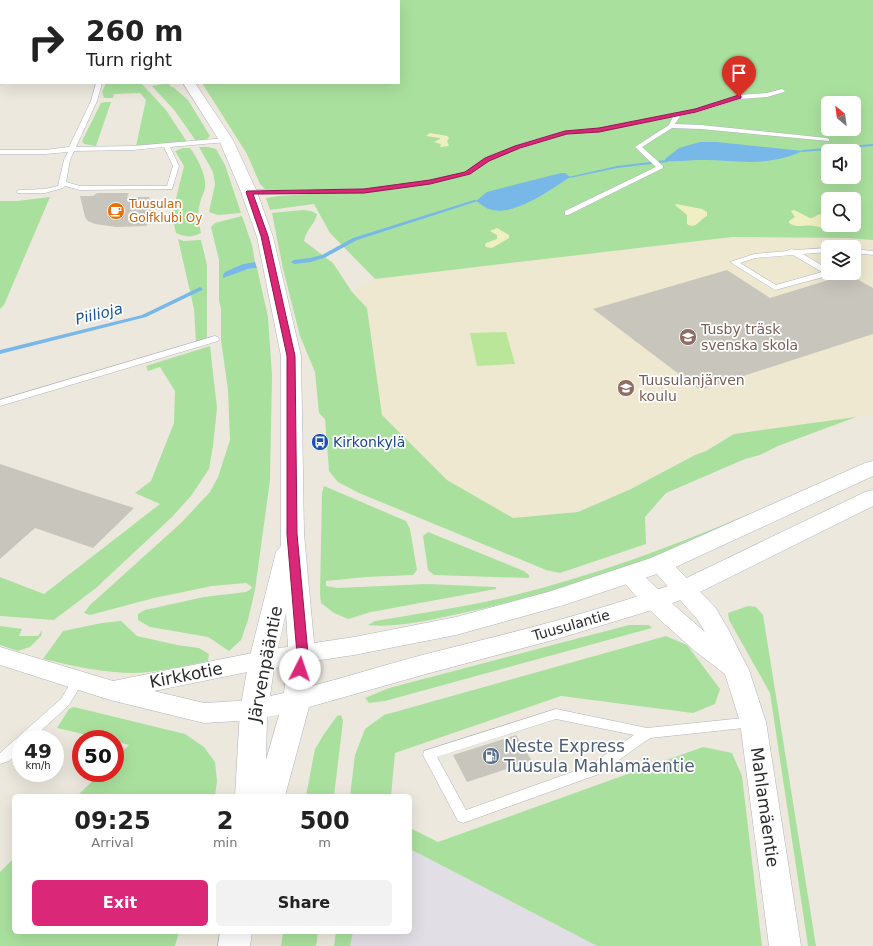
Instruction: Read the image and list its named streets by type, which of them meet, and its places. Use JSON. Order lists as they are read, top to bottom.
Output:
{
  "streets": {
    "main road": ["Tuusulantie", "Järvenpääntie"],
    "street": ["Kirkkotie", "Mahlamäentie"]
  },
  "crossings": [
    ["Tuusulantie", "Järvenpääntie"],
    ["Tuusulantie", "Kirkkotie"],
    ["Tuusulantie", "Mahlamäentie"],
    ["Järvenpääntie", "Kirkkotie"]
  ],
  "water": ["Piilioja"],
  "places": {
    "cafe": ["Tuusulan Golfklubi Oy"],
    "school or university": ["Tusby träsk svenska skola", "Tuusulanjärven koulu"],
    "bus stop": ["Kirkonkylä"],
    "fuel station": ["Neste Express Tuusula Mahlamäentie"]
  },
  "north": "top left",
  "page": {
    "turn": ["260 m", "Turn right"],
    "speed": "49 km/h",
    "limit": "50",
    "eta": [
      "09:25",
      "Arrival",
      "2",
      "min",
      "500",
      "m"
    ],
    "buttons": ["Exit", "Share"]
  }
}
